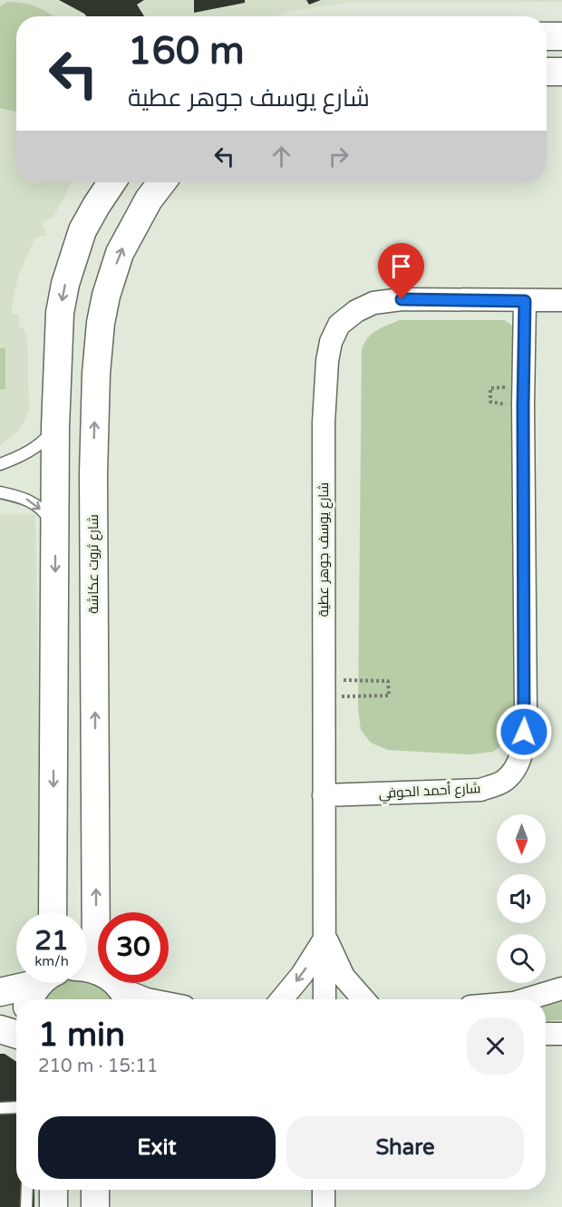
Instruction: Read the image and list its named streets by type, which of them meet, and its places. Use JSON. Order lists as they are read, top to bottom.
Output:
{
  "streets": {
    "street": ["شارع يوسف جوهر عطية", "شارع ثروت عكاشة", "شارع أحمد الحوفي"]
  },
  "crossings": [
    ["شارع يوسف جوهر عطية", "شارع أحمد الحوفي"]
  ],
  "north": "bottom",
  "page": {
    "turn": ["160 m", "شارع يوسف جوهر عطية"],
    "speed": "21 km/h",
    "limit": "30",
    "heading": ["1 min", "210 m · 15:11"],
    "buttons": ["Exit", "Share"]
  }
}
